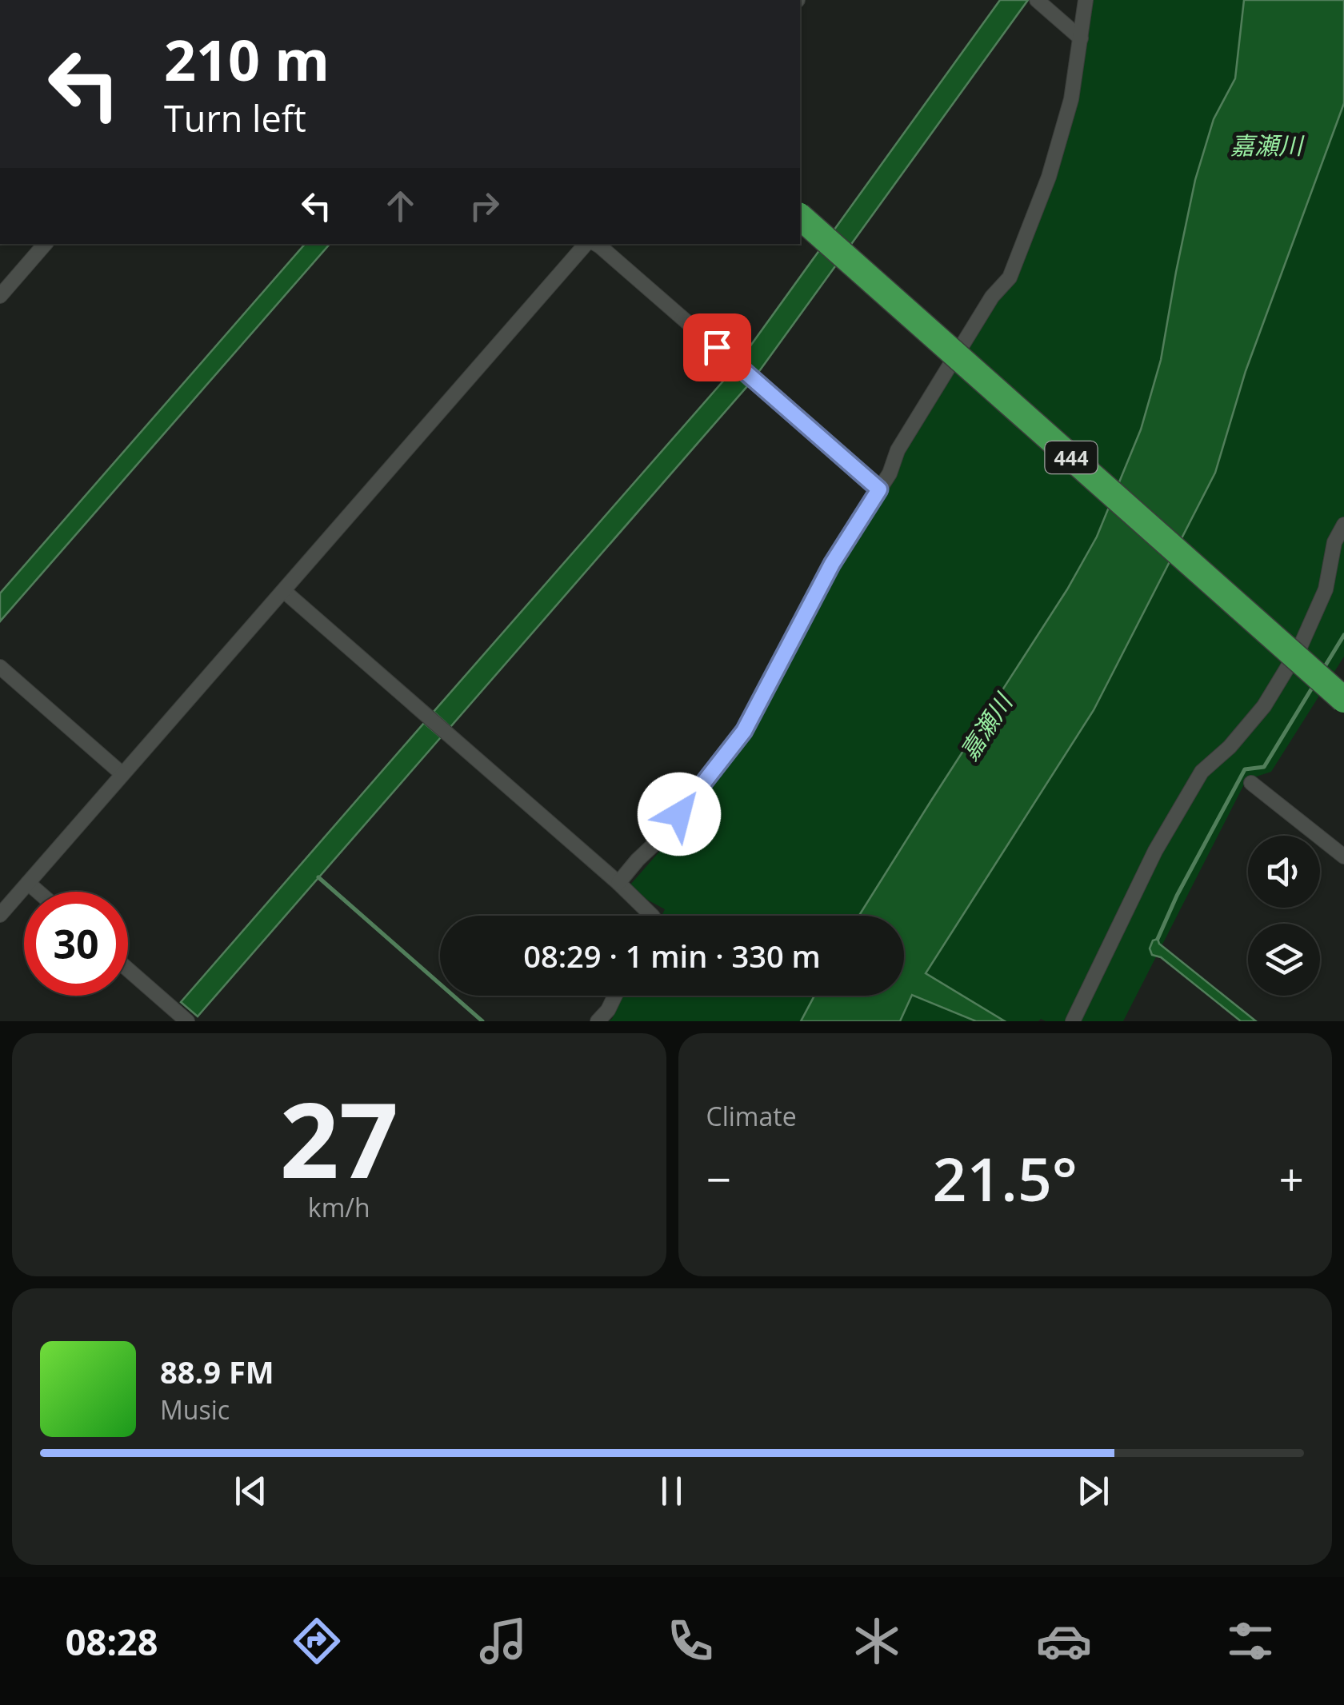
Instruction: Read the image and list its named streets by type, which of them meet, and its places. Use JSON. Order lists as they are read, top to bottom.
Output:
{
  "streets": {
    "highway": ["444"]
  },
  "water": ["嘉瀬川"],
  "page": {
    "turn": ["210 m", "Turn left"],
    "limit": "30",
    "trip": "08:29 · 1 min · 330 m",
    "tile": [
      ["27", "km/h"],
      "Climate"
    ],
    "heat": ["−", "21.5°", "+"],
    "song": ["88.9 FM", "Music"],
    "tabs": "08:28"
  }
}
